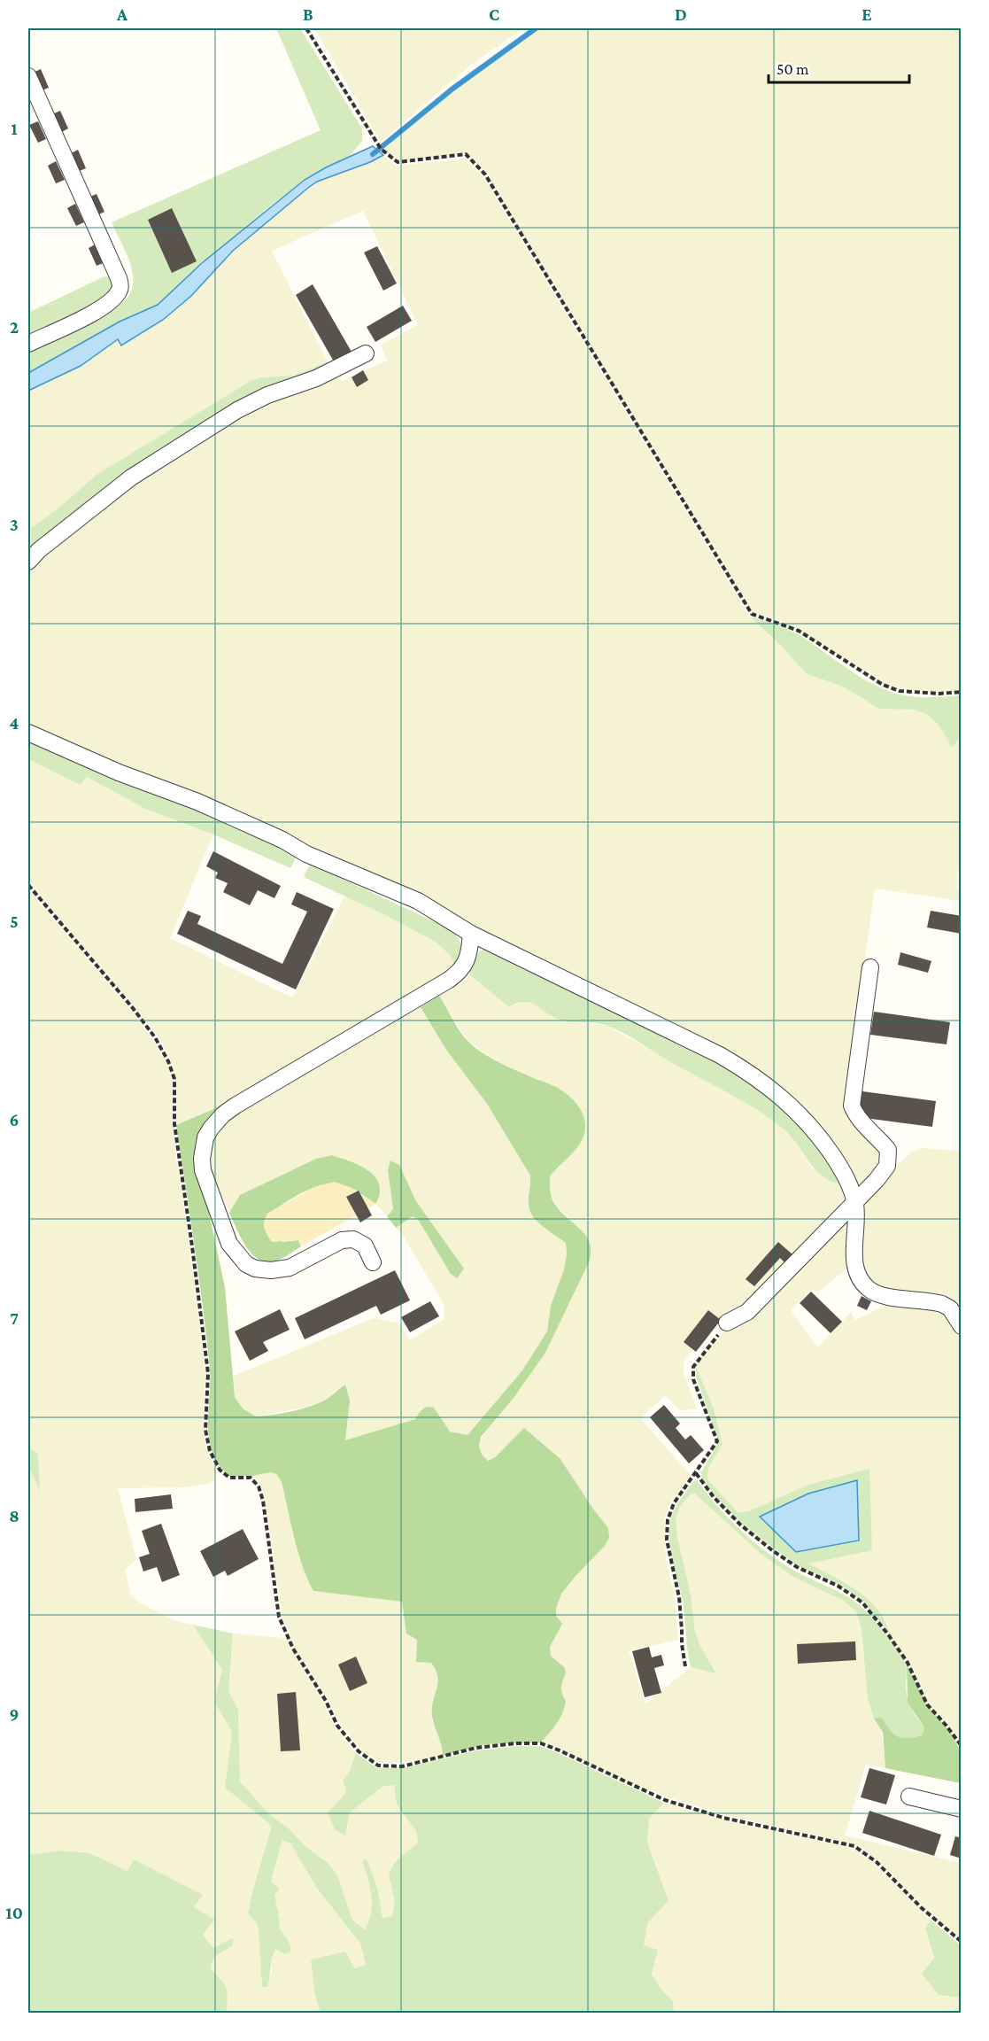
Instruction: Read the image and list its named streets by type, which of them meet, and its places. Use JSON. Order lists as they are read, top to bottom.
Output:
{
  "scale_bar": "50 m",
  "grid": {
    "columns": [
      "A",
      "B",
      "C",
      "D",
      "E"
    ],
    "rows": [
      "1",
      "2",
      "3",
      "4",
      "5",
      "6",
      "7",
      "8",
      "9",
      "10"
    ]
  }
}
